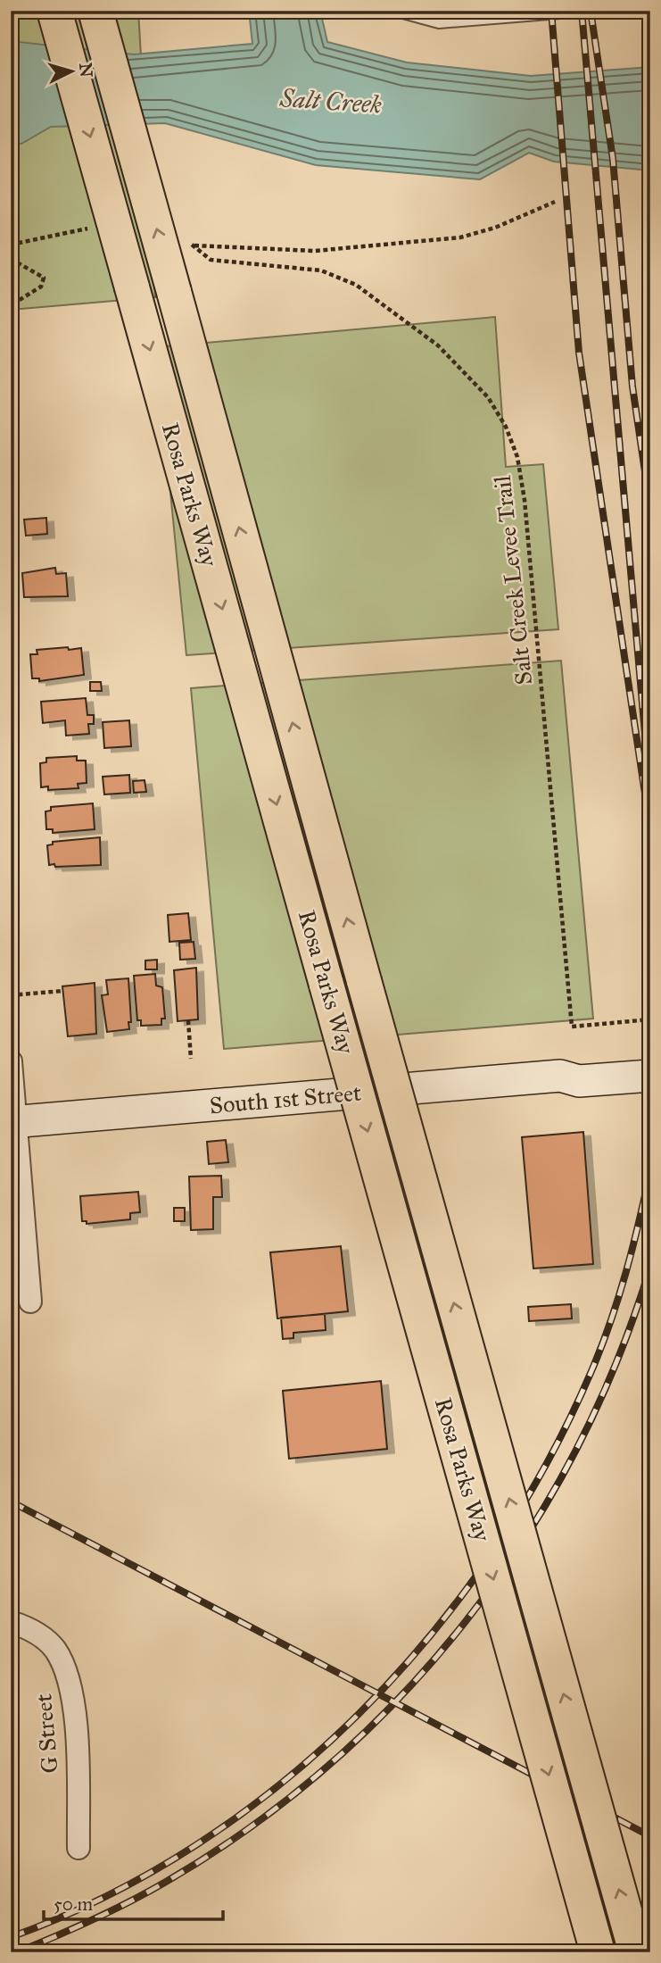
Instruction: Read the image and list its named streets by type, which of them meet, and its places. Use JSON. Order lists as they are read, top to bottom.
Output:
{
  "streets": {
    "highway": ["Rosa Parks Way"],
    "street": ["South 1st Street", "G Street"],
    "path": ["Salt Creek Levee Trail"]
  },
  "water": ["Salt Creek"],
  "scale_bar": "50 m",
  "north": "right"
}
